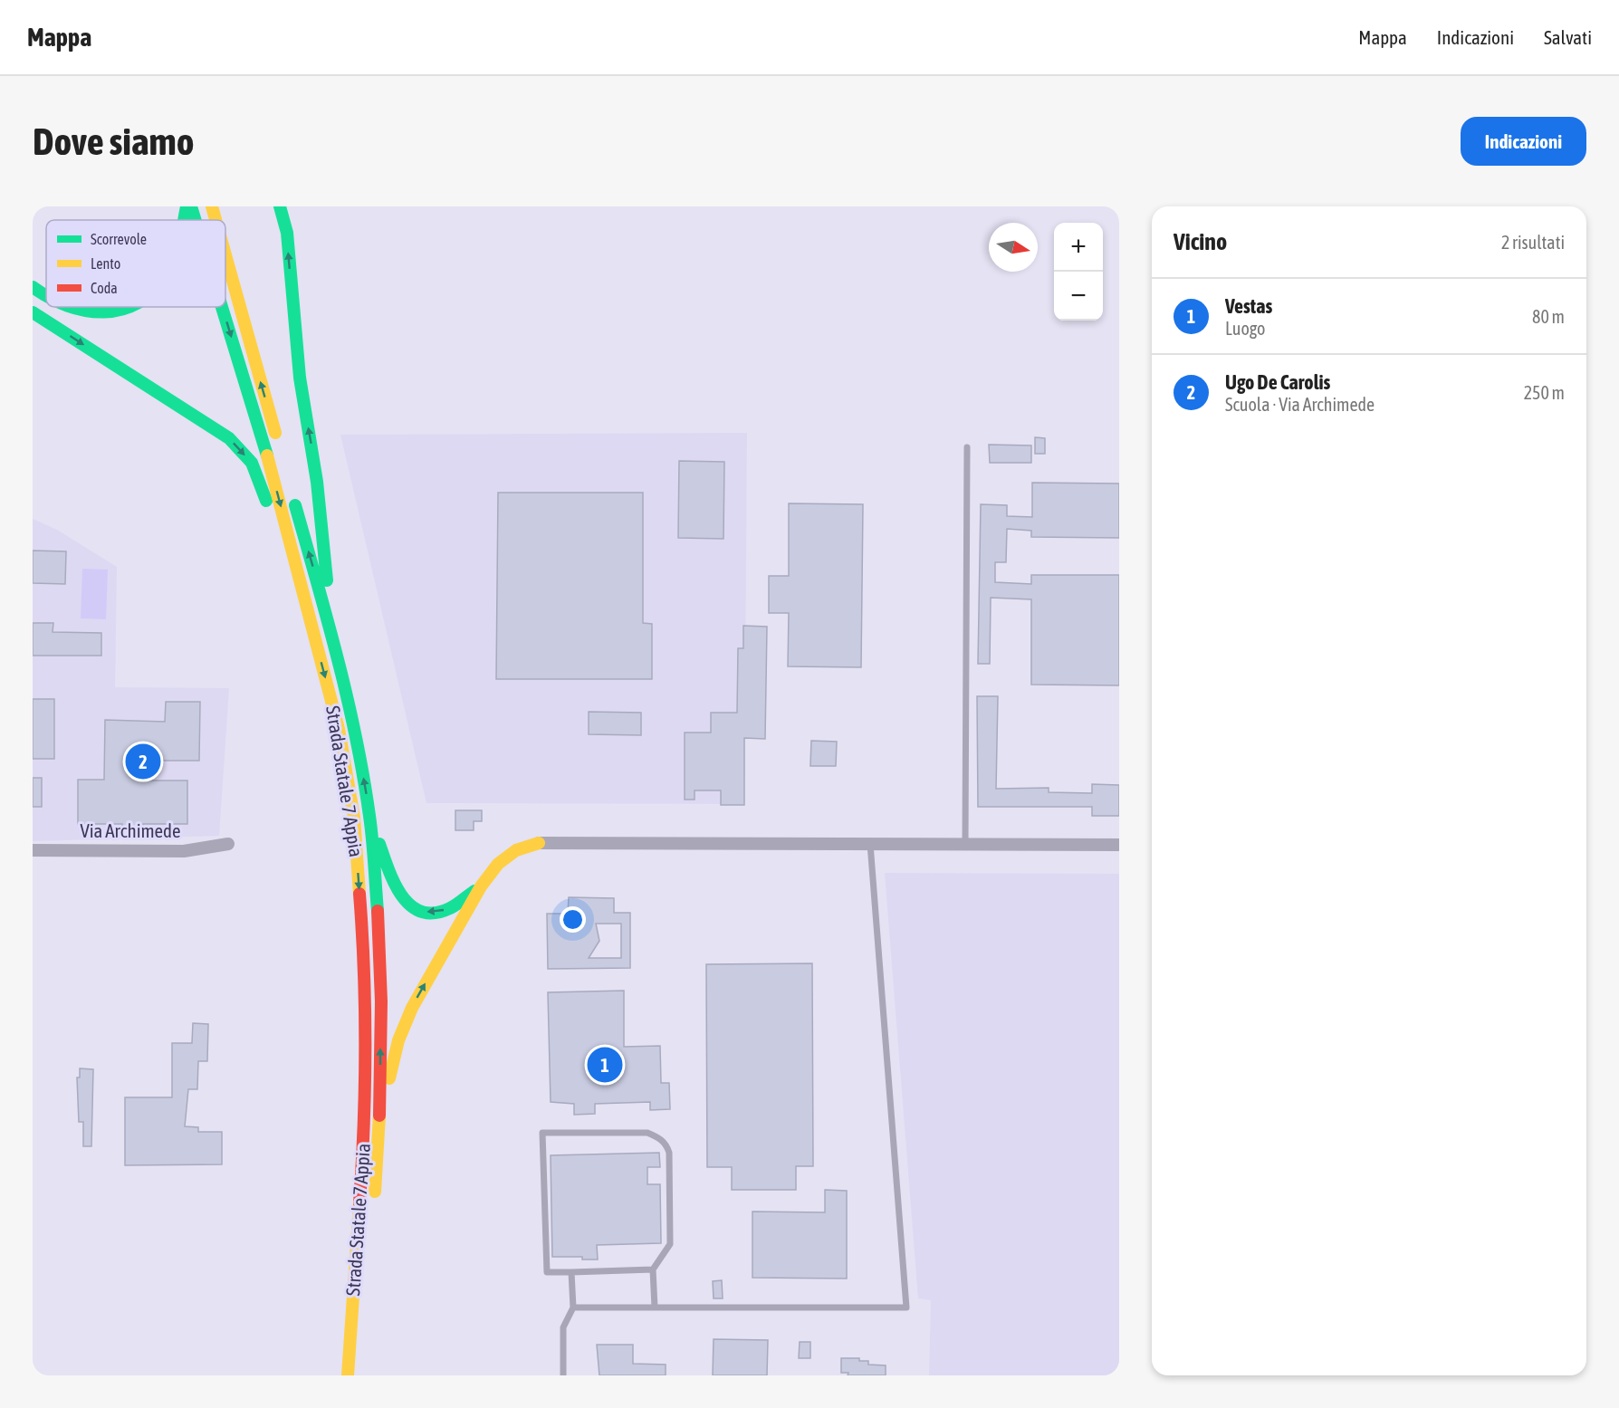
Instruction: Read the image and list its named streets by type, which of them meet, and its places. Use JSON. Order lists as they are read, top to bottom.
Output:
{
  "streets": {
    "highway": ["Strada Statale 7 Appia"],
    "street": ["Via Archimede"]
  },
  "legend": ["Scorrevole", "Lento", "Coda"],
  "north": "right",
  "page": {
    "header": "Mappa",
    "nav": ["Mappa", "Indicazioni", "Salvati"],
    "buttons": "Indicazioni",
    "title": "Dove siamo",
    "heading": ["Vicino", "2 risultati"],
    "map_buttons": ["+", "−"],
    "list": [
      {
        "mark": "1",
        "name": "Vestas",
        "note": "Luogo",
        "value": "80 m"
      },
      {
        "mark": "2",
        "name": "Ugo De Carolis",
        "note": "Scuola · Via Archimede",
        "value": "250 m"
      }
    ],
    "pins": ["2", "1"]
  }
}
